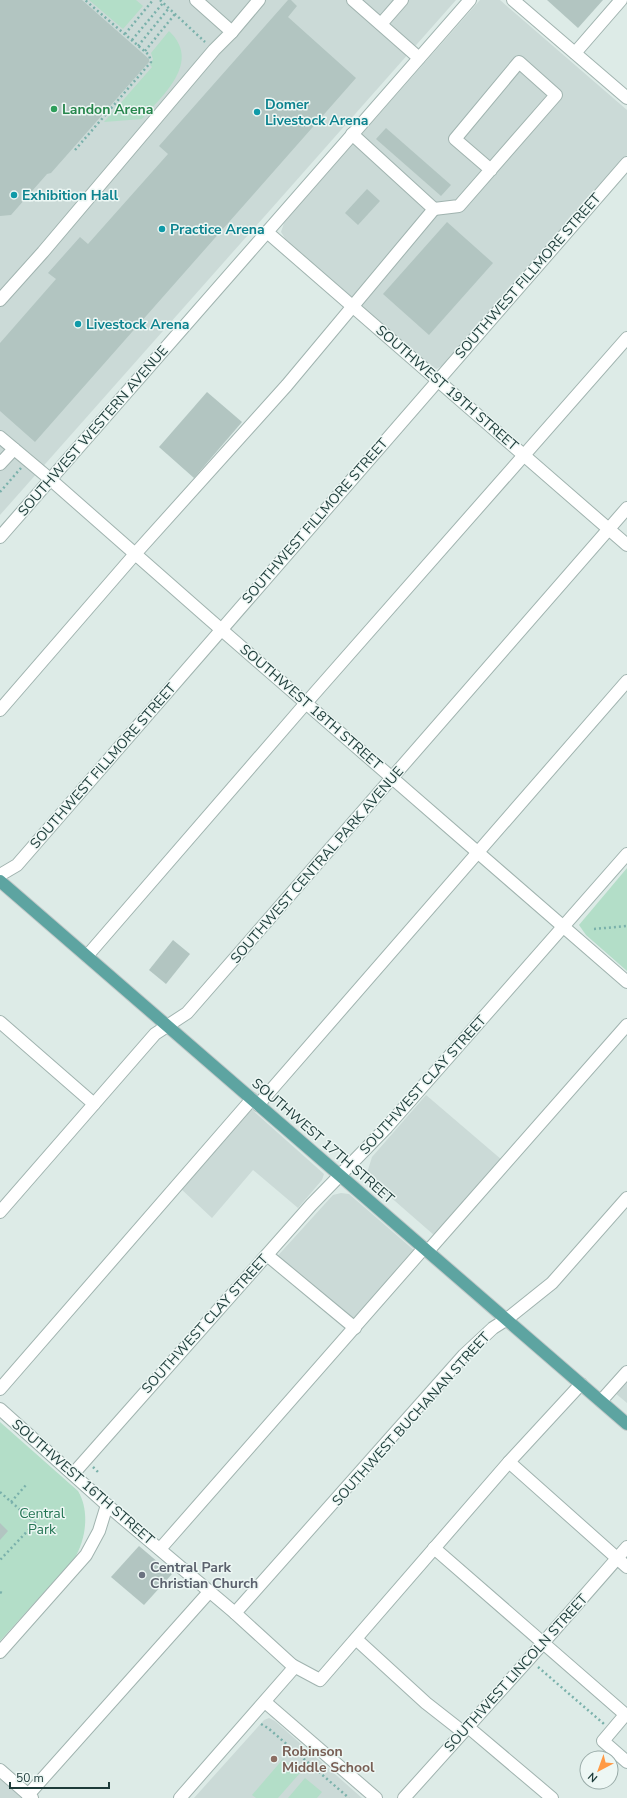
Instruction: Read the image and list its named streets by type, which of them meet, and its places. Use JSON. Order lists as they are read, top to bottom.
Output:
{
  "streets": {
    "main road": ["SOUTHWEST 17TH STREET"],
    "street": [
      "SOUTHWEST FILLMORE STREET",
      "SOUTHWEST 19TH STREET",
      "SOUTHWEST WESTERN AVENUE",
      "SOUTHWEST 18TH STREET",
      "SOUTHWEST CENTRAL PARK AVENUE",
      "SOUTHWEST CLAY STREET",
      "SOUTHWEST BUCHANAN STREET",
      "SOUTHWEST 16TH STREET",
      "SOUTHWEST LINCOLN STREET"
    ]
  },
  "crossings": [
    ["SOUTHWEST FILLMORE STREET", "SOUTHWEST 19TH STREET"],
    ["SOUTHWEST FILLMORE STREET", "SOUTHWEST 18TH STREET"],
    ["SOUTHWEST 19TH STREET", "SOUTHWEST WESTERN AVENUE"],
    ["SOUTHWEST 19TH STREET", "SOUTHWEST CENTRAL PARK AVENUE"],
    ["SOUTHWEST WESTERN AVENUE", "SOUTHWEST 18TH STREET"],
    ["SOUTHWEST 18TH STREET", "SOUTHWEST CENTRAL PARK AVENUE"],
    ["SOUTHWEST 18TH STREET", "SOUTHWEST CLAY STREET"],
    ["SOUTHWEST CENTRAL PARK AVENUE", "SOUTHWEST 17TH STREET"],
    ["SOUTHWEST CLAY STREET", "SOUTHWEST 17TH STREET"],
    ["SOUTHWEST CLAY STREET", "SOUTHWEST 16TH STREET"],
    ["SOUTHWEST 17TH STREET", "SOUTHWEST BUCHANAN STREET"],
    ["SOUTHWEST BUCHANAN STREET", "SOUTHWEST 16TH STREET"]
  ],
  "parks": ["Central Park"],
  "places": [
    "Landon Arena",
    "Domer Livestock Arena",
    "Exhibition Hall",
    "Practice Arena",
    "Livestock Arena",
    "Central Park Christian Church",
    "Robinson Middle School"
  ],
  "scale_bar": "50 m",
  "north": "bottom left"
}
